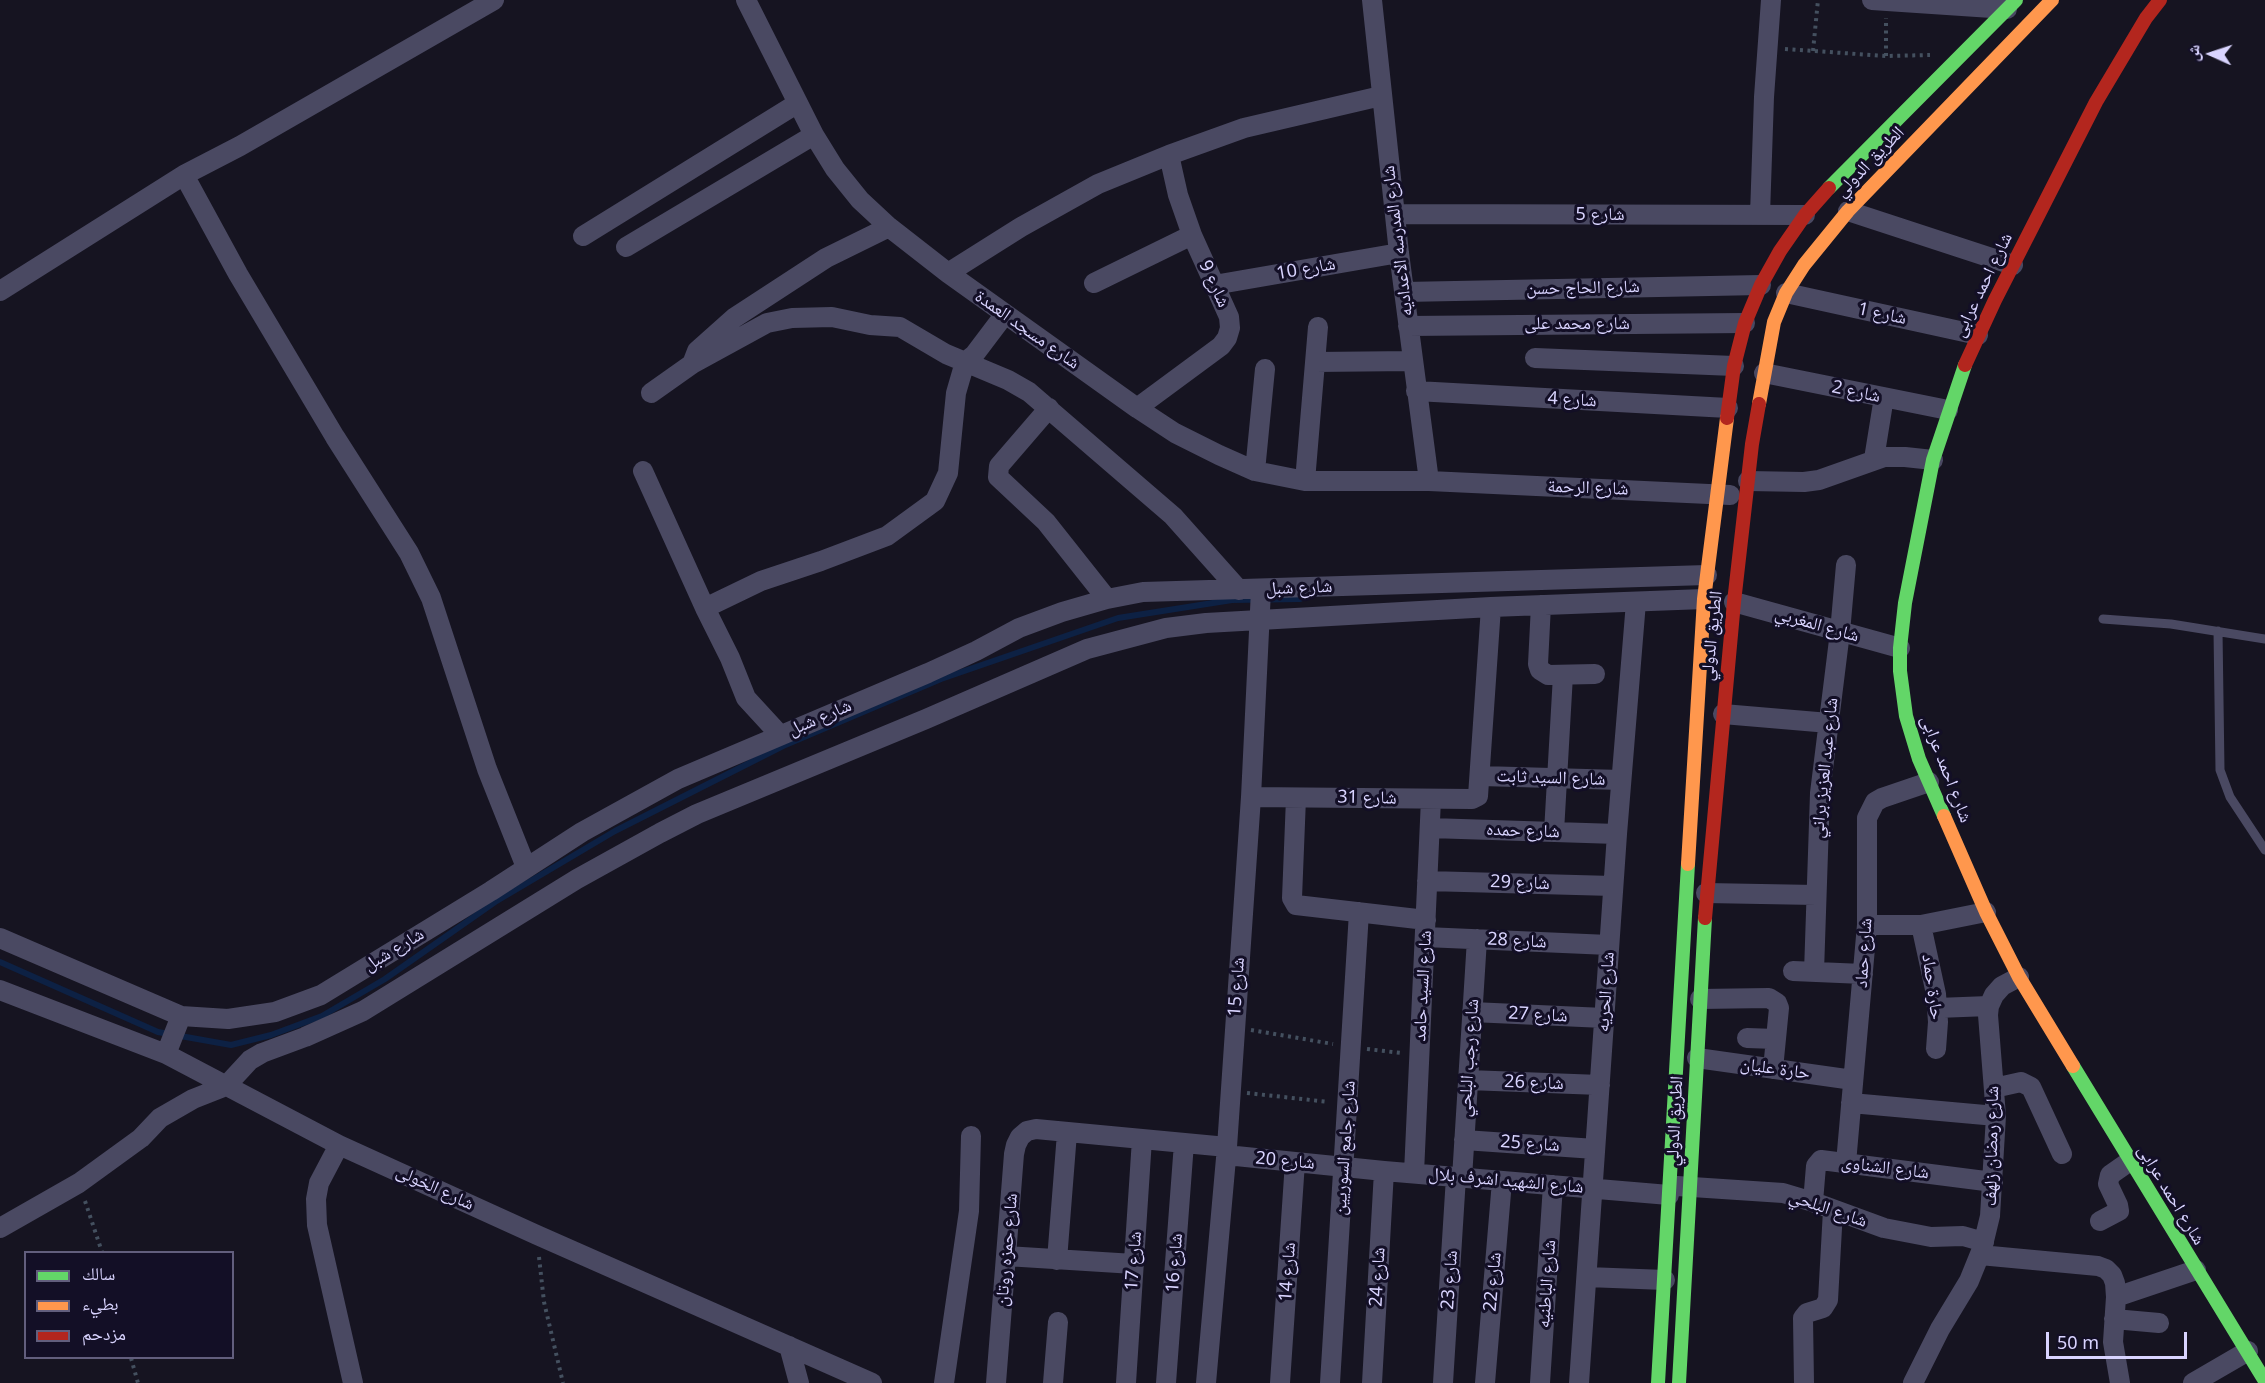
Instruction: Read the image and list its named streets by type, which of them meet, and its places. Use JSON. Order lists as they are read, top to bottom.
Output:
{
  "streets": {
    "street": [
      "الطريق الدولي",
      "شارع 5",
      "شارع المدرسه الاعداديه",
      "شارع 10",
      "شارع 9",
      "شارع احمد عرابى",
      "شارع الحاج حسن",
      "شارع 1",
      "شارع محمد على",
      "شارع مسجد العمدة",
      "شارع 2",
      "شارع 4",
      "شارع الرحمة",
      "شارع شبل",
      "شارع المغربي",
      "شارع عبد العزيز براني",
      "شارع السيد ثابت",
      "شارع 31",
      "شارع حمده",
      "شارع 29",
      "شارع 28",
      "شارع حماد",
      "شارع السيد حامد",
      "شارع 15",
      "حارة حماد",
      "شارع الحريه",
      "شارع 27",
      "شارع رجب البلحي",
      "حارة عليان",
      "شارع 26",
      "شارع 25",
      "شارع رمضان زلهف",
      "شارع جامع السوريين",
      "شارع 20",
      "شارع الشناوى",
      "شارع الشهيد اشرف بلال",
      "شارع الخولى",
      "شارع البلحي",
      "شارع حمزه روتان",
      "شارع 17",
      "شارع 16",
      "شارع 14",
      "شارع 24",
      "شارع 23",
      "شارع 22",
      "شارع الباطنيه"
    ]
  },
  "crossings": [
    ["الطريق الدولي", "شارع 5"],
    ["الطريق الدولي", "شارع الحاج حسن"],
    ["الطريق الدولي", "شارع 1"],
    ["الطريق الدولي", "شارع محمد على"],
    ["الطريق الدولي", "شارع 2"],
    ["الطريق الدولي", "شارع 4"],
    ["الطريق الدولي", "شارع الرحمة"],
    ["الطريق الدولي", "شارع شبل"],
    ["الطريق الدولي", "شارع المغربي"],
    ["الطريق الدولي", "حارة عليان"],
    ["الطريق الدولي", "شارع الشهيد اشرف بلال"],
    ["الطريق الدولي", "شارع البلحي"],
    ["شارع 5", "شارع المدرسه الاعداديه"],
    ["شارع المدرسه الاعداديه", "شارع 10"],
    ["شارع المدرسه الاعداديه", "شارع الحاج حسن"],
    ["شارع المدرسه الاعداديه", "شارع محمد على"],
    ["شارع المدرسه الاعداديه", "شارع مسجد العمدة"],
    ["شارع المدرسه الاعداديه", "شارع 4"],
    ["شارع المدرسه الاعداديه", "شارع الرحمة"],
    ["شارع 10", "شارع 9"],
    ["شارع 9", "شارع مسجد العمدة"],
    ["شارع احمد عرابى", "شارع 1"],
    ["شارع احمد عرابى", "شارع 2"],
    ["شارع احمد عرابى", "شارع الرحمة"],
    ["شارع احمد عرابى", "شارع المغربي"],
    ["شارع احمد عرابى", "شارع حماد"],
    ["شارع مسجد العمدة", "شارع الرحمة"],
    ["شارع شبل", "شارع 15"],
    ["شارع شبل", "شارع الحريه"],
    ["شارع شبل", "شارع الخولى"],
    ["شارع المغربي", "شارع عبد العزيز براني"],
    ["شارع السيد ثابت", "شارع 31"],
    ["شارع السيد ثابت", "شارع الحريه"],
    ["شارع 31", "شارع 28"],
    ["شارع 31", "شارع السيد حامد"],
    ["شارع 31", "شارع 15"],
    ["شارع حمده", "شارع السيد حامد"],
    ["شارع حمده", "شارع الحريه"],
    ["شارع 29", "شارع السيد حامد"],
    ["شارع 29", "شارع الحريه"],
    ["شارع 28", "شارع السيد حامد"],
    ["شارع 28", "شارع الحريه"],
    ["شارع 28", "شارع رجب البلحي"],
    ["شارع 28", "شارع جامع السوريين"],
    ["شارع حماد", "حارة عليان"],
    ["شارع حماد", "شارع الشناوى"],
    ["شارع السيد حامد", "شارع الشهيد اشرف بلال"],
    ["شارع 15", "شارع 20"],
    ["شارع الحريه", "شارع 27"],
    ["شارع الحريه", "شارع 26"],
    ["شارع الحريه", "شارع 25"],
    ["شارع الحريه", "شارع الشهيد اشرف بلال"],
    ["شارع 27", "شارع رجب البلحي"],
    ["شارع رجب البلحي", "شارع 26"],
    ["شارع رجب البلحي", "شارع 25"],
    ["شارع رجب البلحي", "شارع الشهيد اشرف بلال"],
    ["شارع رجب البلحي", "شارع 23"],
    ["شارع رمضان زلهف", "شارع الشناوى"],
    ["شارع رمضان زلهف", "شارع البلحي"],
    ["شارع جامع السوريين", "شارع 20"],
    ["شارع جامع السوريين", "شارع الشهيد اشرف بلال"],
    ["شارع 20", "شارع الشهيد اشرف بلال"],
    ["شارع 20", "شارع حمزه روتان"],
    ["شارع 20", "شارع 17"],
    ["شارع 20", "شارع 16"],
    ["شارع 20", "شارع 14"],
    ["شارع الشناوى", "شارع البلحي"],
    ["شارع الشهيد اشرف بلال", "شارع البلحي"],
    ["شارع الشهيد اشرف بلال", "شارع 24"],
    ["شارع الشهيد اشرف بلال", "شارع 23"],
    ["شارع الشهيد اشرف بلال", "شارع 22"],
    ["شارع الشهيد اشرف بلال", "شارع الباطنيه"]
  ],
  "legend": ["سالك", "بطيء", "مزدحم"],
  "scale_bar": "50 m",
  "north": "left"
}
